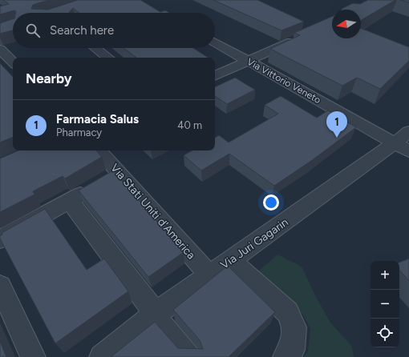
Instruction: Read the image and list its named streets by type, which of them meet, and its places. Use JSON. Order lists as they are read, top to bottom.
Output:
{
  "streets": {
    "street": ["Via Vittorio Veneto", "Via Stati Uniti d'America", "Via Juri Gagarin"]
  },
  "crossings": [
    ["Via Vittorio Veneto", "Via Juri Gagarin"],
    ["Via Stati Uniti d'America", "Via Juri Gagarin"]
  ],
  "north": "left",
  "page": {
    "search": "Search here",
    "heading": "Nearby",
    "list": [
      {
        "mark": "1",
        "name": "Farmacia Salus",
        "note": "Pharmacy",
        "value": "40 m"
      }
    ],
    "pins": "1",
    "map_buttons": ["+", "−"]
  }
}
